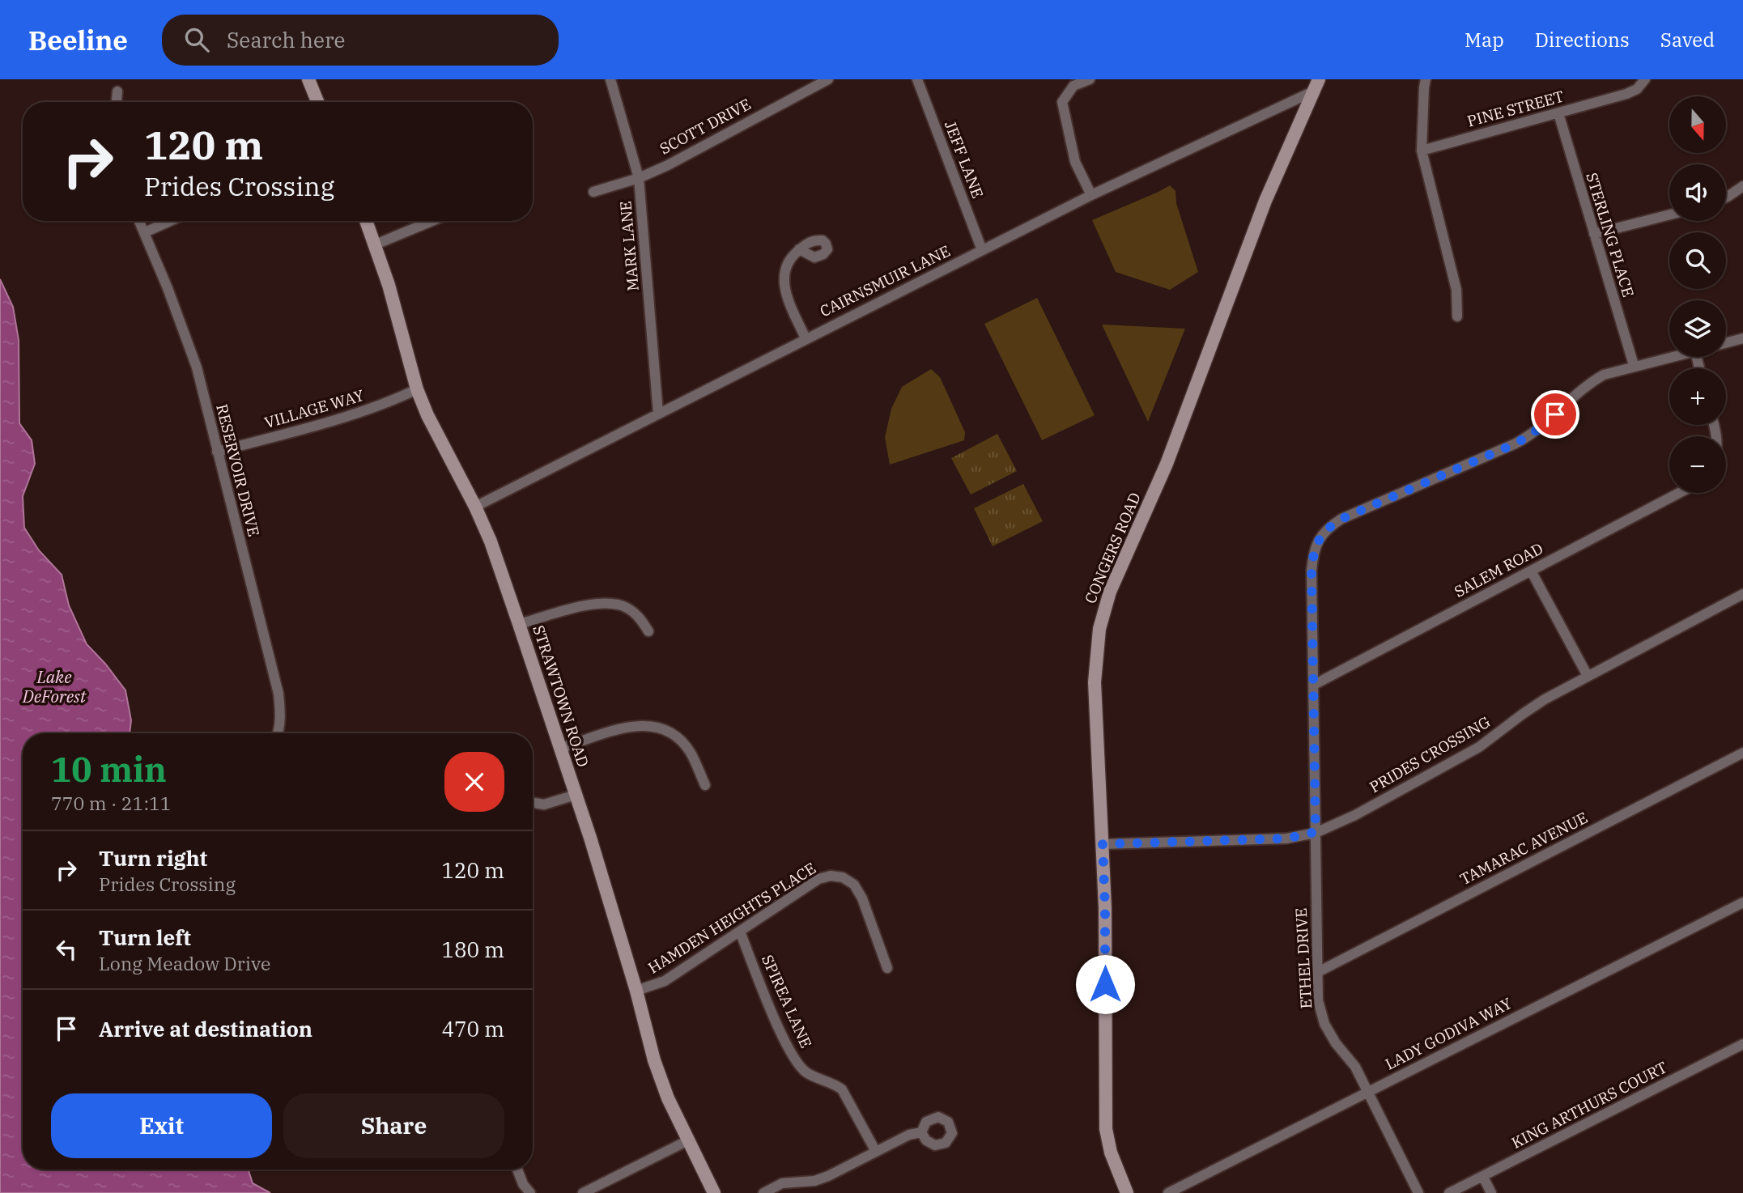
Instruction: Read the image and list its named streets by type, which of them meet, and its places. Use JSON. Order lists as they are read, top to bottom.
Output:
{
  "streets": {
    "street": [
      "PINE STREET",
      "SCOTT DRIVE",
      "JEFF LANE",
      "STERLING PLACE",
      "MARK LANE",
      "CAIRNSMUIR LANE",
      "VILLAGE WAY",
      "RESERVOIR DRIVE",
      "CONGERS ROAD",
      "SALEM ROAD",
      "STRAWTOWN ROAD",
      "PRIDES CROSSING",
      "TAMARAC AVENUE",
      "HAMDEN HEIGHTS PLACE",
      "ETHEL DRIVE",
      "SPIREA LANE",
      "LADY GODIVA WAY",
      "KING ARTHURS COURT"
    ]
  },
  "crossings": [
    ["PINE STREET", "STERLING PLACE"],
    ["SCOTT DRIVE", "MARK LANE"],
    ["JEFF LANE", "CAIRNSMUIR LANE"],
    ["STERLING PLACE", "ETHEL DRIVE"],
    ["MARK LANE", "CAIRNSMUIR LANE"],
    ["CAIRNSMUIR LANE", "CONGERS ROAD"],
    ["CAIRNSMUIR LANE", "STRAWTOWN ROAD"],
    ["VILLAGE WAY", "RESERVOIR DRIVE"],
    ["VILLAGE WAY", "STRAWTOWN ROAD"],
    ["CONGERS ROAD", "PRIDES CROSSING"],
    ["SALEM ROAD", "ETHEL DRIVE"],
    ["STRAWTOWN ROAD", "HAMDEN HEIGHTS PLACE"],
    ["PRIDES CROSSING", "ETHEL DRIVE"],
    ["TAMARAC AVENUE", "ETHEL DRIVE"],
    ["HAMDEN HEIGHTS PLACE", "SPIREA LANE"],
    ["ETHEL DRIVE", "LADY GODIVA WAY"]
  ],
  "water": ["Lake DeForest"],
  "north": "bottom",
  "page": {
    "header": "Beeline",
    "search": "Search here",
    "nav": ["Map", "Directions", "Saved"],
    "map_buttons": ["+", "−"],
    "turn": ["120 m", "Prides Crossing"],
    "heading": ["10 min", "770 m · 21:11"],
    "list": [
      {
        "name": "Turn right",
        "note": "Prides Crossing",
        "value": "120 m"
      },
      {
        "name": "Turn left",
        "note": "Long Meadow Drive",
        "value": "180 m"
      },
      {
        "name": "Arrive at destination",
        "value": "470 m"
      }
    ],
    "buttons": ["Exit", "Share"]
  }
}
